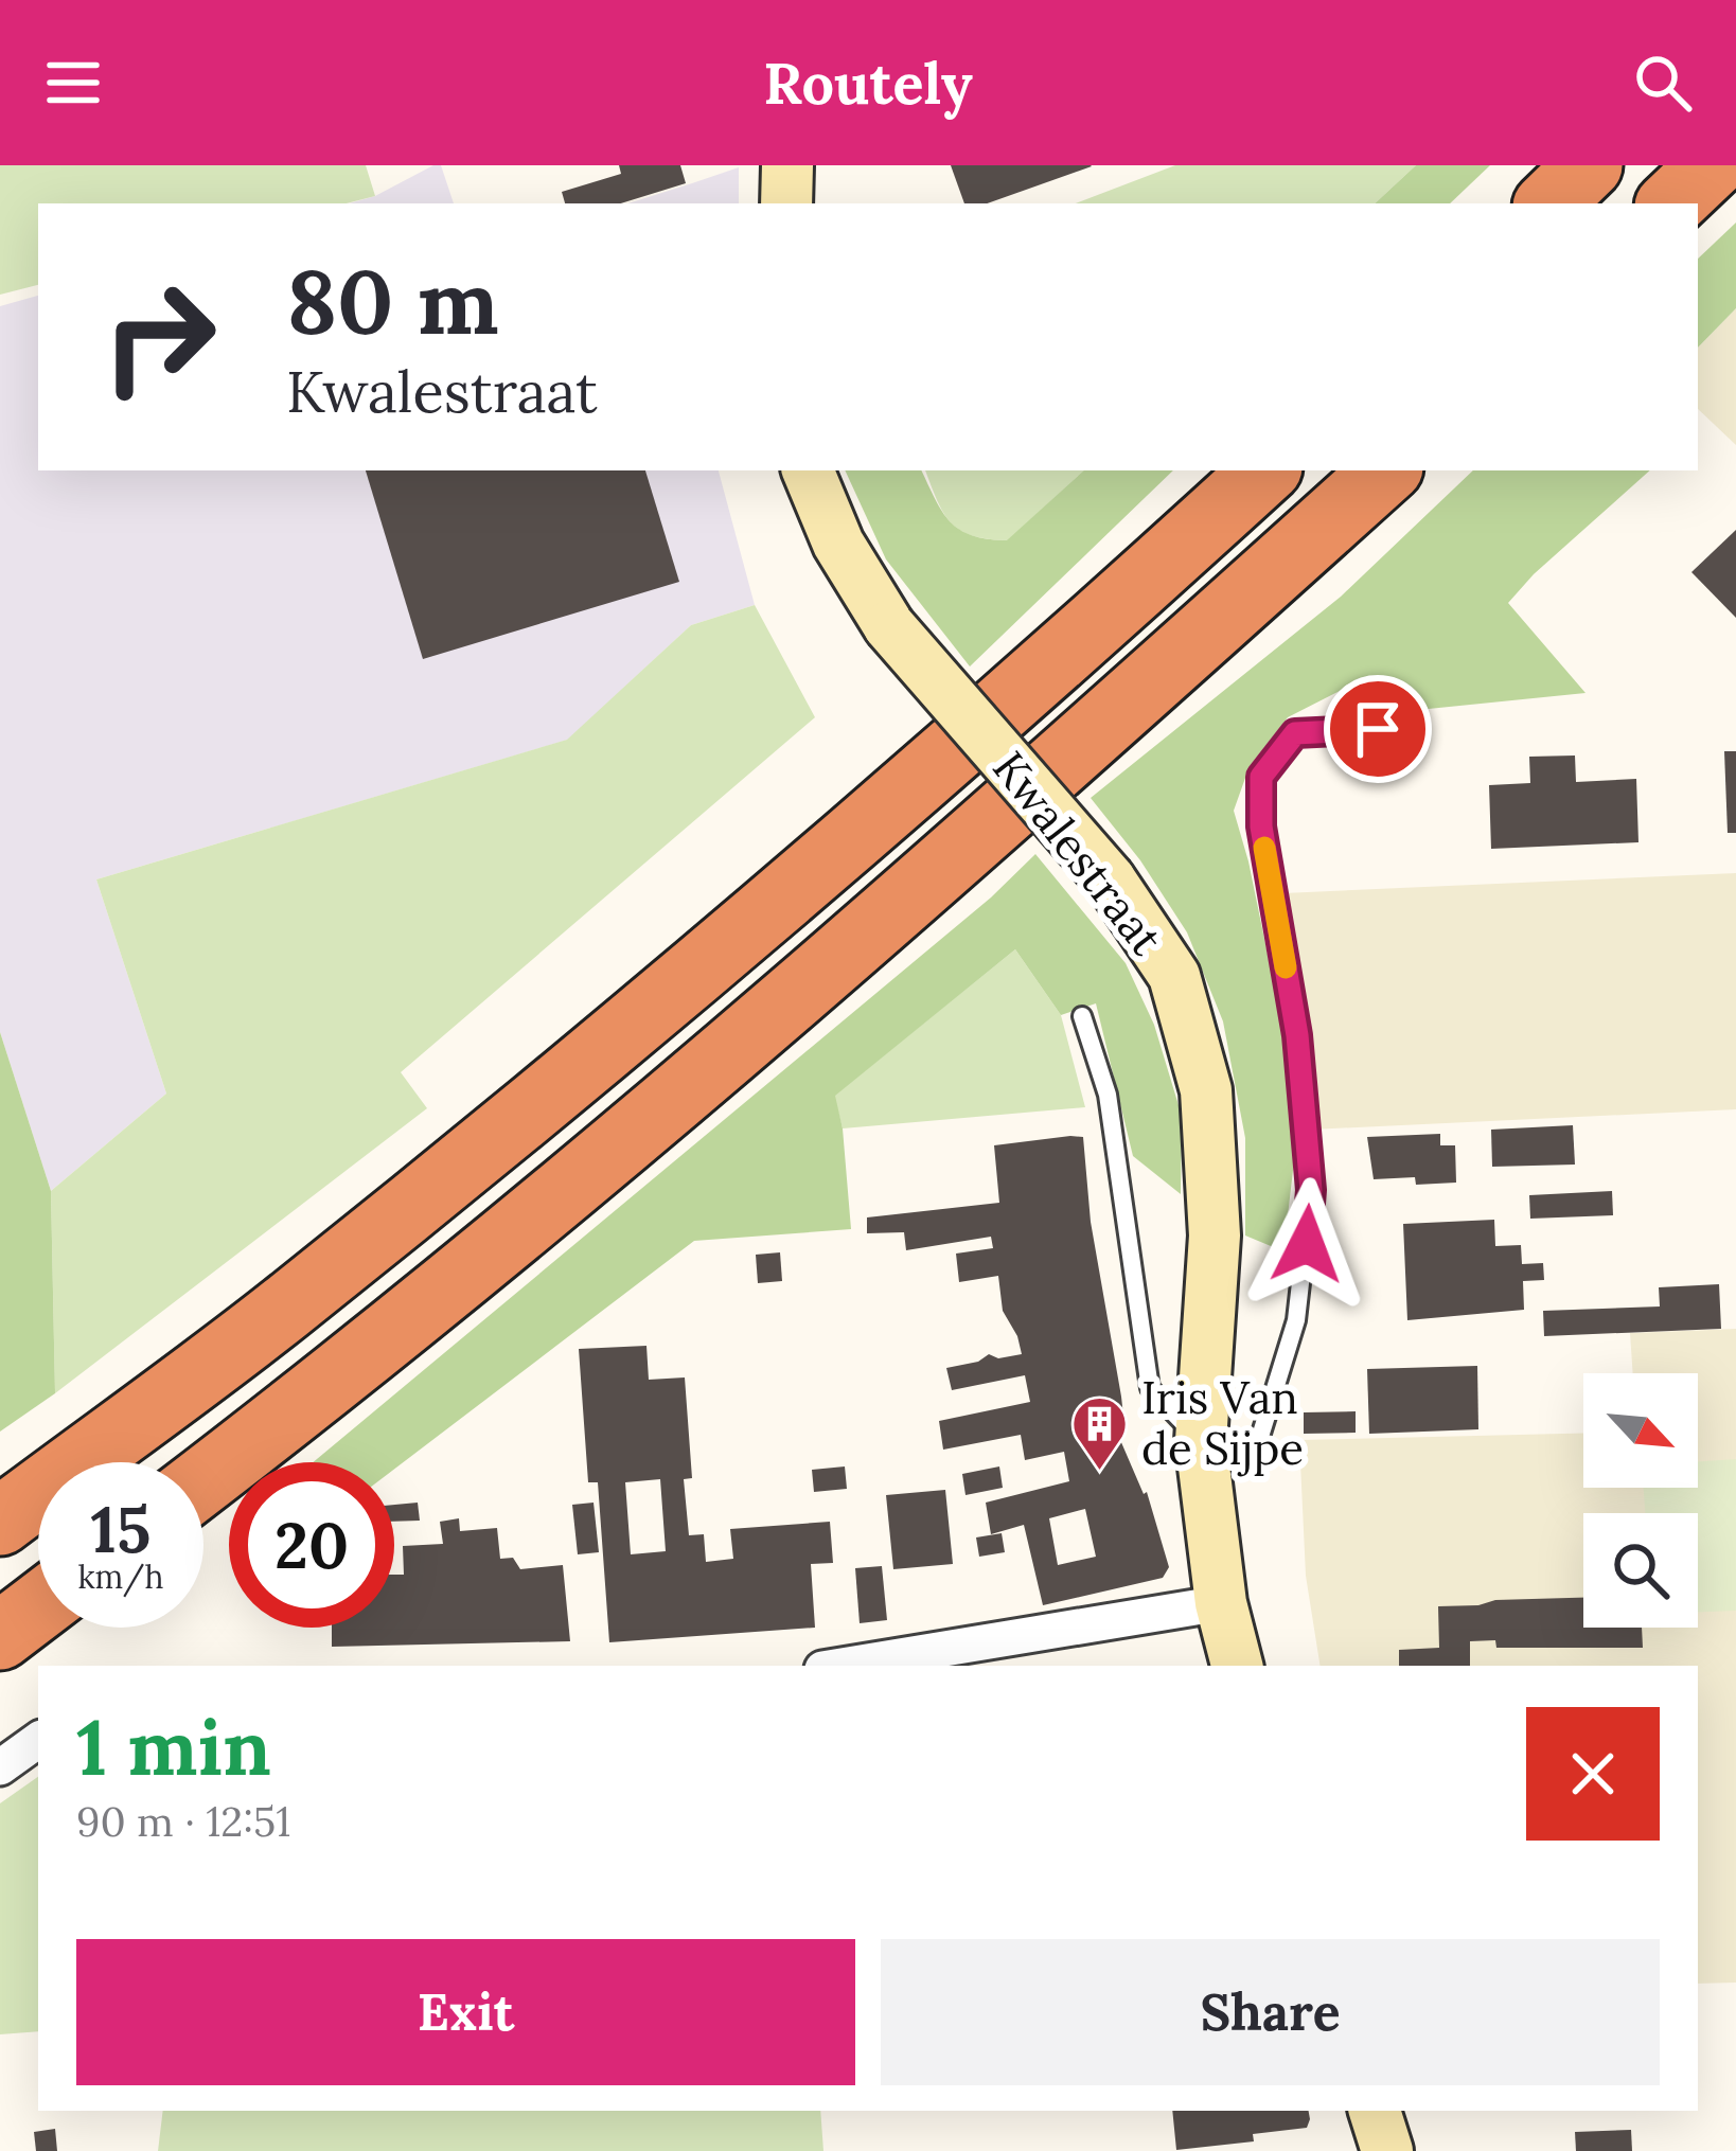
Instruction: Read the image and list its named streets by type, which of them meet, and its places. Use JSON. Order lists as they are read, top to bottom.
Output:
{
  "streets": {
    "street": ["Kwalestraat"]
  },
  "places": {
    "building": ["Iris Van de Sijpe"]
  },
  "north": "bottom right",
  "page": {
    "header": "Routely",
    "turn": ["80 m", "Kwalestraat"],
    "speed": "15 km/h",
    "limit": "20",
    "heading": ["1 min", "90 m · 12:51"],
    "buttons": ["Exit", "Share"]
  }
}
